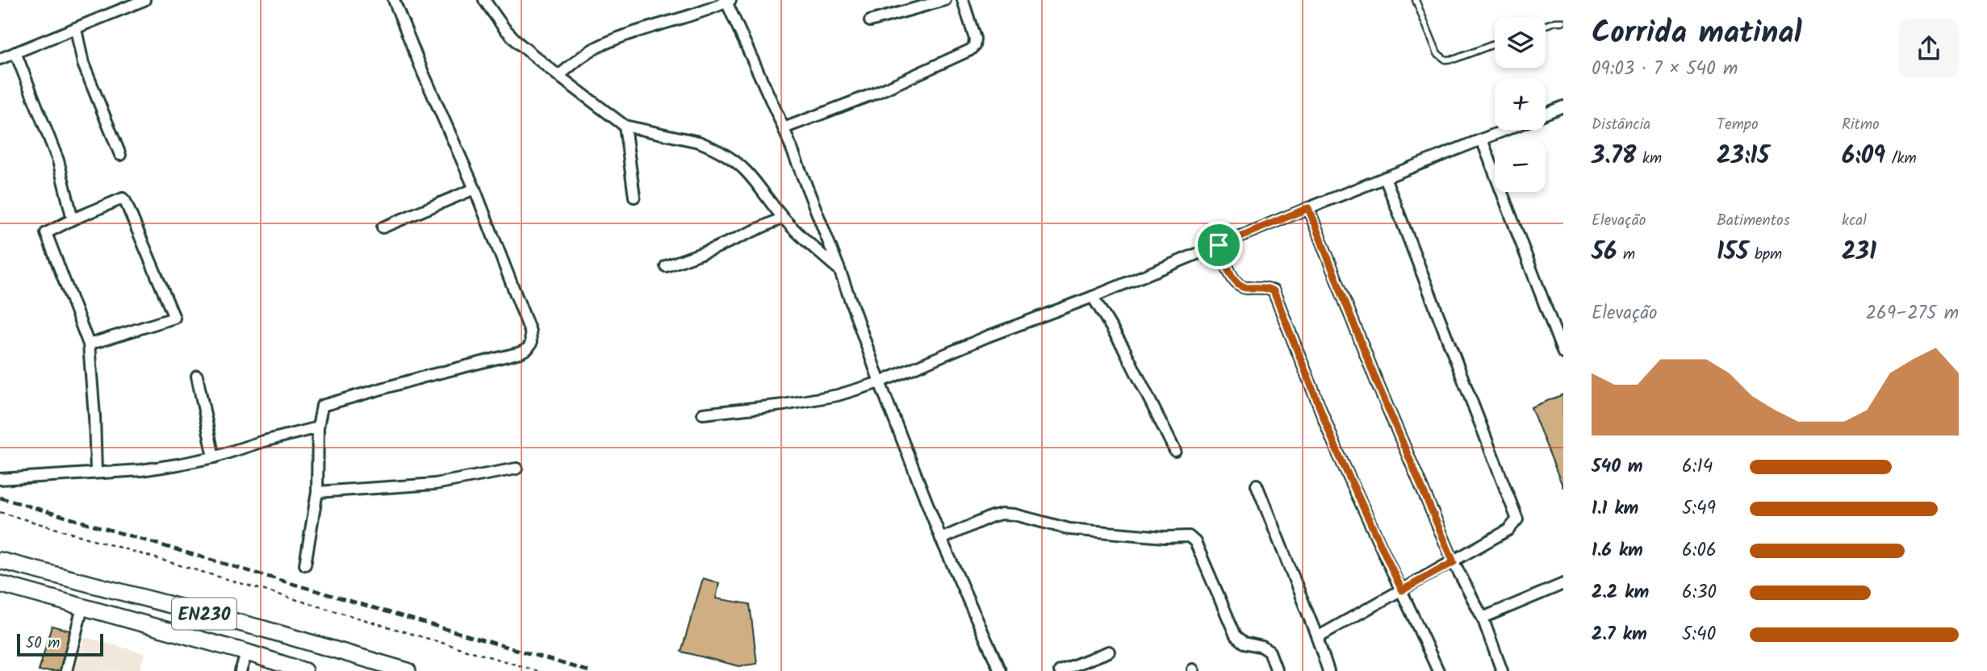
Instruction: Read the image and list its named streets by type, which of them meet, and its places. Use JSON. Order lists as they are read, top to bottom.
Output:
{
  "streets": {
    "highway": ["EN230"]
  },
  "scale_bar": "50 m",
  "page": {
    "heading": ["Corrida matinal", "09:03 · 7 × 540 m"],
    "map_buttons": ["+", "−"],
    "stats": [
      ["Distância", "3.78 km"],
      ["Tempo", "23:15"],
      ["Ritmo", "6:09 /km"],
      ["Elevação", "56 m"],
      ["Batimentos", "155 bpm"],
      ["kcal", "231"]
    ],
    "chart": ["Elevação", "269–275 m"],
    "list": [
      {
        "name": "540 m",
        "note": "6:14"
      },
      {
        "name": "1.1 km",
        "note": "5:49"
      },
      {
        "name": "1.6 km",
        "note": "6:06"
      },
      {
        "name": "2.2 km",
        "note": "6:30"
      },
      {
        "name": "2.7 km",
        "note": "5:40"
      }
    ],
    "scale": "50 m"
  }
}
